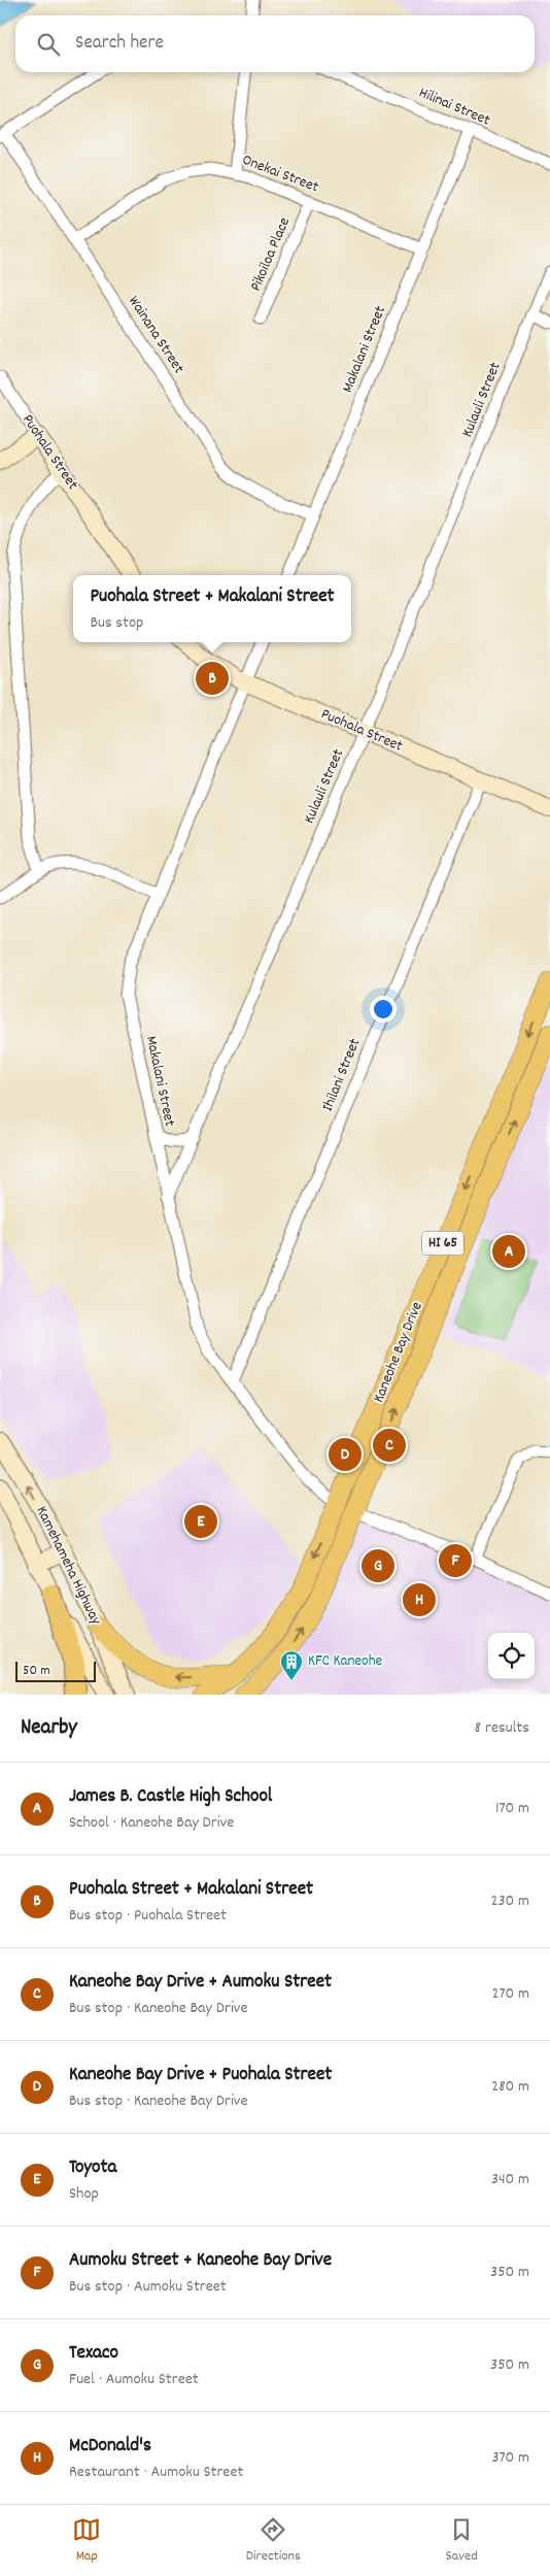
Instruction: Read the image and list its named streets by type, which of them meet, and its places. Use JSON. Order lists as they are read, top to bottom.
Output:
{
  "streets": {
    "main road": ["HI 65", "Kaneohe Bay Drive"],
    "street": [
      "Hilinai Street",
      "Onekai Street",
      "Pikoiloa Place",
      "Wainana Street",
      "Makalani Street",
      "Kulauli Street",
      "Puohala Street",
      "Ihilani Street",
      "Kamehameha Highway"
    ]
  },
  "crossings": [
    ["Hilinai Street", "Makalani Street"],
    ["Onekai Street", "Pikoiloa Place"],
    ["Onekai Street", "Wainana Street"],
    ["Onekai Street", "Makalani Street"],
    ["Wainana Street", "Makalani Street"],
    ["Makalani Street", "Kulauli Street"],
    ["Makalani Street", "Puohala Street"],
    ["Makalani Street", "Ihilani Street"],
    ["Makalani Street", "Kaneohe Bay Drive"],
    ["Kulauli Street", "Puohala Street"],
    ["Puohala Street", "Ihilani Street"]
  ],
  "places": {
    "building": ["KFC Kaneohe"]
  },
  "scale_bar": "50 m",
  "page": {
    "search": "Search here",
    "popup": ["Puohala Street + Makalani Street", "Bus stop"],
    "pins": [
      "B",
      "A",
      "C",
      "D",
      "E",
      "F",
      "G",
      "H"
    ],
    "scale": "50 m",
    "heading": ["Nearby", "8 results"],
    "list": [
      {
        "mark": "A",
        "name": "James B. Castle High School",
        "note": "School · Kaneohe Bay Drive",
        "value": "170 m"
      },
      {
        "mark": "B",
        "name": "Puohala Street + Makalani Street",
        "note": "Bus stop · Puohala Street",
        "value": "230 m"
      },
      {
        "mark": "C",
        "name": "Kaneohe Bay Drive + Aumoku Street",
        "note": "Bus stop · Kaneohe Bay Drive",
        "value": "270 m"
      },
      {
        "mark": "D",
        "name": "Kaneohe Bay Drive + Puohala Street",
        "note": "Bus stop · Kaneohe Bay Drive",
        "value": "280 m"
      },
      {
        "mark": "E",
        "name": "Toyota",
        "note": "Shop",
        "value": "340 m"
      },
      {
        "mark": "F",
        "name": "Aumoku Street + Kaneohe Bay Drive",
        "note": "Bus stop · Aumoku Street",
        "value": "350 m"
      },
      {
        "mark": "G",
        "name": "Texaco",
        "note": "Fuel · Aumoku Street",
        "value": "350 m"
      },
      {
        "mark": "H",
        "name": "McDonald's",
        "note": "Restaurant · Aumoku Street",
        "value": "370 m"
      }
    ],
    "nav": ["Map", "Directions", "Saved"]
  }
}
